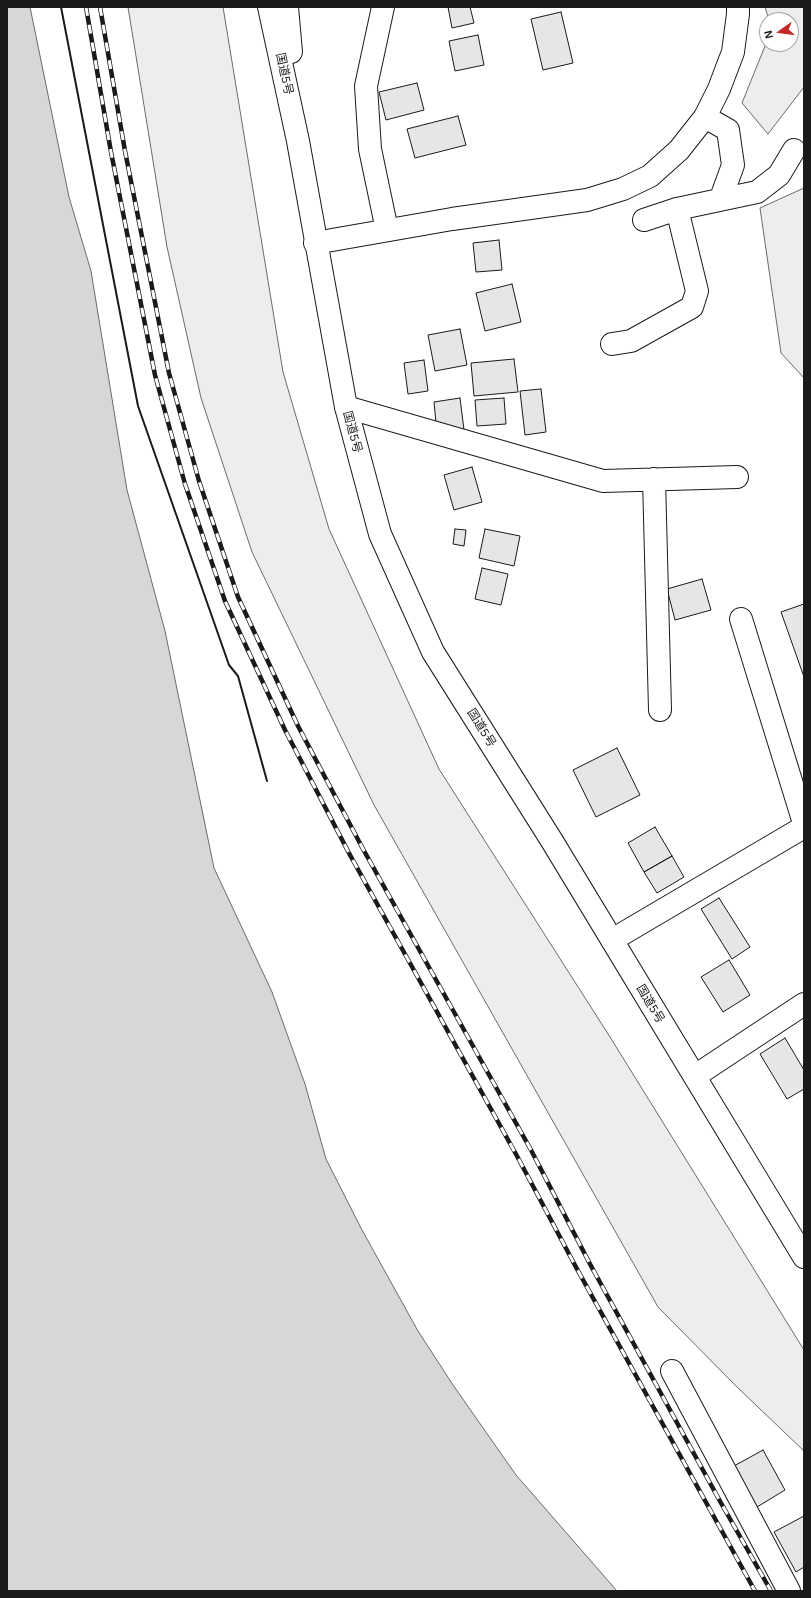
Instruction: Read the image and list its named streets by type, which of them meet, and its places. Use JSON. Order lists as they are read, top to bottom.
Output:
{
  "streets": {
    "main road": ["国道5号"]
  },
  "north": "left"
}
